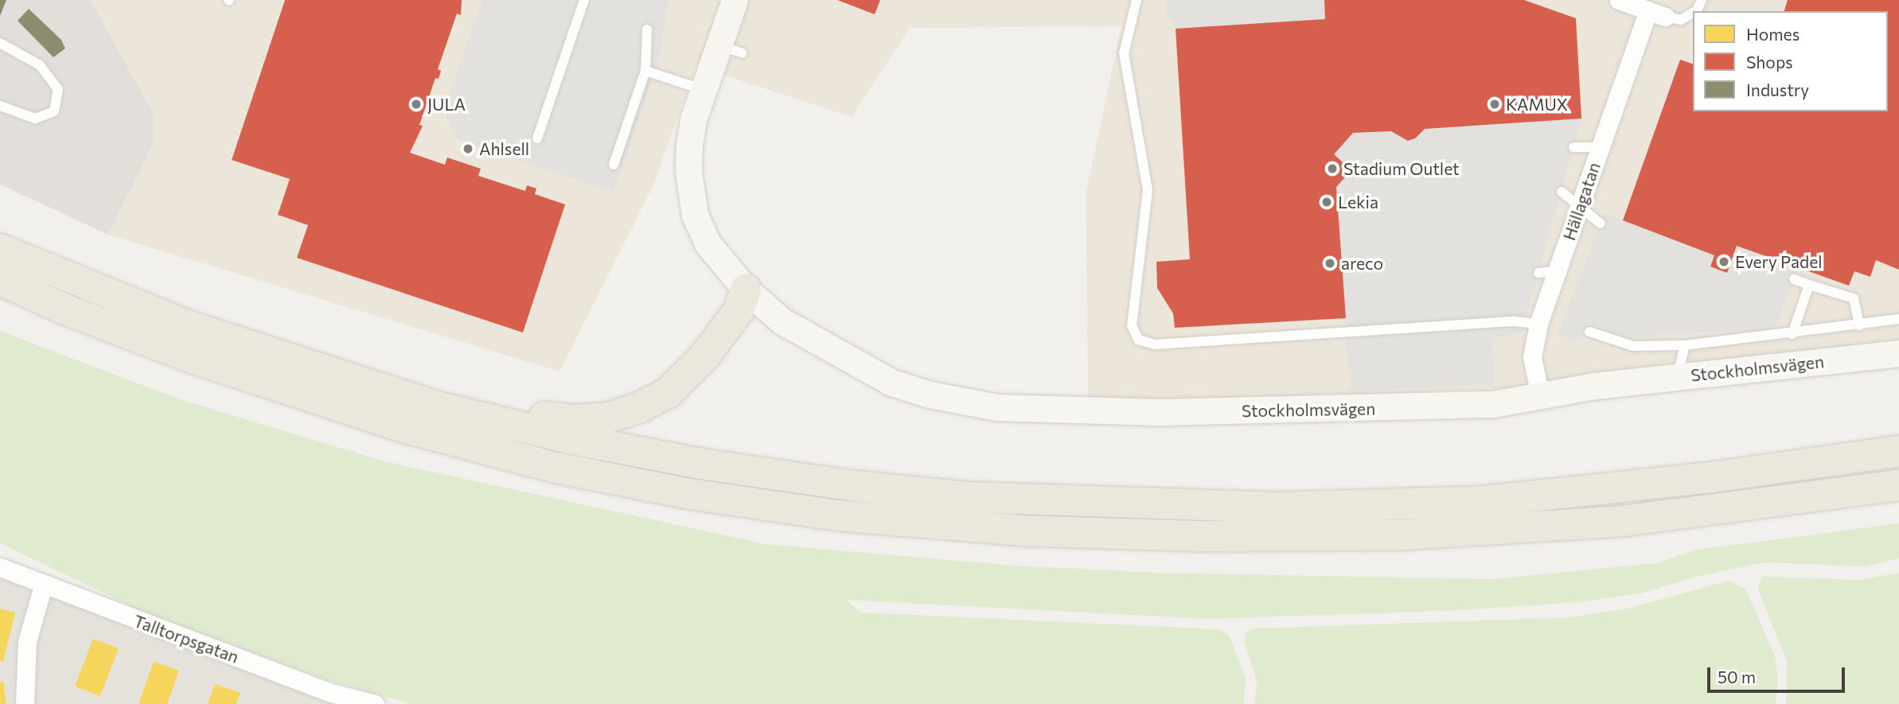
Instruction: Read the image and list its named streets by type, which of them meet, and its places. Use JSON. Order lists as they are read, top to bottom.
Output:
{
  "streets": {
    "street": ["Hällagatan", "Stockholmsvägen", "Talltorpsgatan"]
  },
  "crossings": [
    ["Hällagatan", "Stockholmsvägen"]
  ],
  "places": [
    "JULA",
    "KAMUX",
    "Ahlsell",
    "Stadium Outlet",
    "Lekia",
    "Every Padel",
    "areco"
  ],
  "legend": ["Homes", "Shops", "Industry"],
  "scale_bar": "50 m"
}
